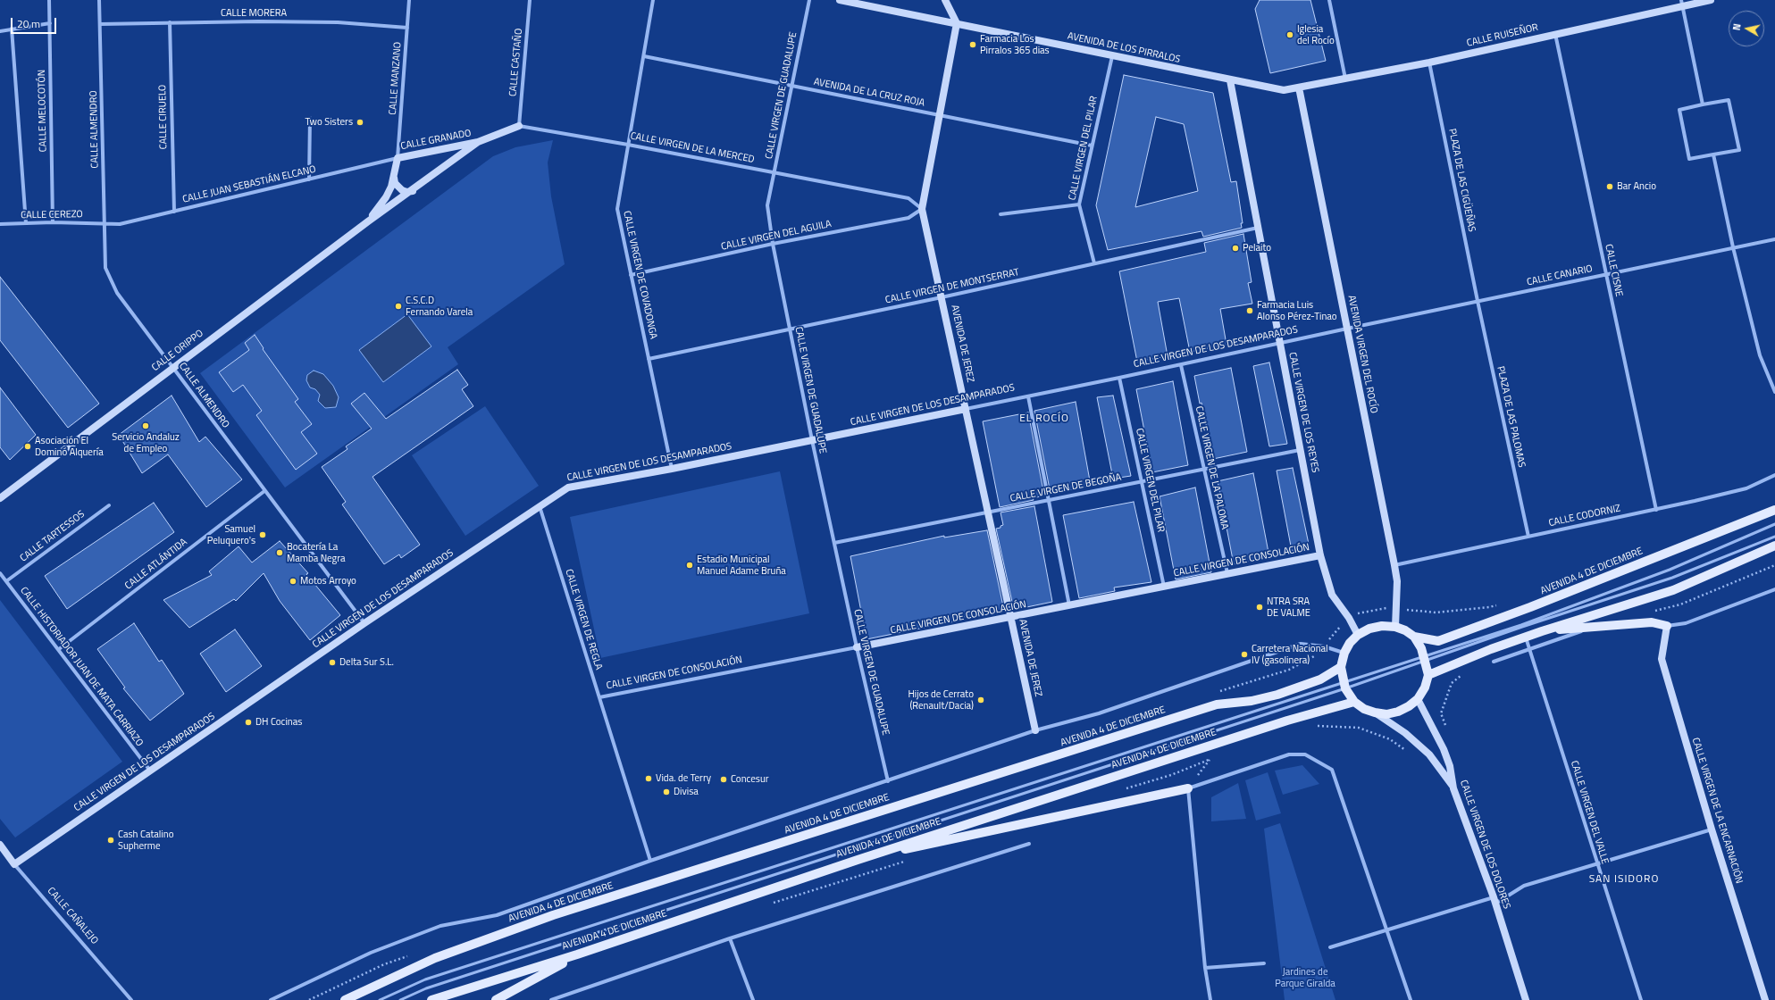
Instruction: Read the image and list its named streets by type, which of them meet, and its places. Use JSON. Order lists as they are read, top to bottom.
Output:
{
  "streets": {
    "main road": ["AVENIDA 4 DE DICIEMBRE"],
    "street": [
      "CALLE MORERA",
      "CALLE RUISEÑOR",
      "AVENIDA DE LOS PIRRALOS",
      "CALLE CASTAÑO",
      "CALLE MANZANO",
      "AVENIDA DE LA CRUZ ROJA",
      "CALLE VIRGEN DE GUADALUPE",
      "CALLE MELOCOTÓN",
      "CALLE CIRUELO",
      "CALLE ALMENDRO",
      "CALLE GRANADO",
      "CALLE VIRGEN DE LA MERCED",
      "CALLE VIRGEN DEL PILAR",
      "PLAZA DE LAS CIGÜEÑAS",
      "CALLE JUAN SEBASTIÁN ELCANO",
      "CALLE CEREZO",
      "CALLE VIRGEN DEL AGUILA",
      "CALLE CISNE",
      "CALLE VIRGEN DE COVADONGA",
      "CALLE CANARIO",
      "CALLE VIRGEN DE MONTSERRAT",
      "AVENIDA DE JEREZ",
      "CALLE VIRGEN DE LOS DESAMPARADOS",
      "CALLE ORIPPO",
      "AVENIDA VIRGEN DEL ROCÍO",
      "CALLE VIRGEN DE LOS REYES",
      "PLAZA DE LAS PALOMAS",
      "CALLE VIRGEN DE LA PALOMA",
      "CALLE VIRGEN DE BEGOÑA",
      "CALLE CODORNIZ",
      "CALLE TARTESSOS",
      "CALLE VIRGEN DE CONSOLACIÓN",
      "CALLE ATLÁNTIDA",
      "CALLE VIRGEN DE REGLA",
      "CALLE HISTORIADOR JUAN DE MATA CARRIAZO",
      "CALLE VIRGEN DE LA ENCARNACIÓN",
      "CALLE VIRGEN DEL VALLE",
      "CALLE VIRGEN DE LOS DOLORES",
      "CALLE CAÑALEJO"
    ]
  },
  "crossings": [
    ["CALLE MORERA", "CALLE MANZANO"],
    ["CALLE MORERA", "CALLE CIRUELO"],
    ["CALLE MORERA", "CALLE ALMENDRO"],
    ["CALLE RUISEÑOR", "AVENIDA DE LOS PIRRALOS"],
    ["CALLE RUISEÑOR", "PLAZA DE LAS CIGÜEÑAS"],
    ["CALLE RUISEÑOR", "CALLE CISNE"],
    ["CALLE RUISEÑOR", "AVENIDA VIRGEN DEL ROCÍO"],
    ["AVENIDA DE LOS PIRRALOS", "CALLE VIRGEN DEL PILAR"],
    ["AVENIDA DE LOS PIRRALOS", "AVENIDA DE JEREZ"],
    ["AVENIDA DE LOS PIRRALOS", "AVENIDA VIRGEN DEL ROCÍO"],
    ["AVENIDA DE LOS PIRRALOS", "CALLE VIRGEN DE LOS REYES"],
    ["CALLE CASTAÑO", "CALLE GRANADO"],
    ["CALLE CASTAÑO", "CALLE VIRGEN DE LA MERCED"],
    ["CALLE MANZANO", "CALLE GRANADO"],
    ["CALLE MANZANO", "CALLE JUAN SEBASTIÁN ELCANO"],
    ["AVENIDA DE LA CRUZ ROJA", "CALLE VIRGEN DE GUADALUPE"],
    ["AVENIDA DE LA CRUZ ROJA", "CALLE VIRGEN DEL PILAR"],
    ["AVENIDA DE LA CRUZ ROJA", "CALLE VIRGEN DE COVADONGA"],
    ["AVENIDA DE LA CRUZ ROJA", "AVENIDA DE JEREZ"],
    ["CALLE VIRGEN DE GUADALUPE", "CALLE VIRGEN DE LA MERCED"],
    ["CALLE VIRGEN DE GUADALUPE", "CALLE VIRGEN DEL AGUILA"],
    ["CALLE VIRGEN DE GUADALUPE", "CALLE VIRGEN DE MONTSERRAT"],
    ["CALLE VIRGEN DE GUADALUPE", "CALLE VIRGEN DE LOS DESAMPARADOS"],
    ["CALLE VIRGEN DE GUADALUPE", "CALLE VIRGEN DE BEGOÑA"],
    ["CALLE VIRGEN DE GUADALUPE", "CALLE VIRGEN DE CONSOLACIÓN"],
    ["CALLE MELOCOTÓN", "CALLE CEREZO"],
    ["CALLE CIRUELO", "CALLE JUAN SEBASTIÁN ELCANO"],
    ["CALLE ALMENDRO", "CALLE JUAN SEBASTIÁN ELCANO"],
    ["CALLE ALMENDRO", "CALLE CEREZO"],
    ["CALLE ALMENDRO", "CALLE VIRGEN DE LOS DESAMPARADOS"],
    ["CALLE ALMENDRO", "CALLE ORIPPO"],
    ["CALLE ALMENDRO", "CALLE ATLÁNTIDA"],
    ["CALLE GRANADO", "CALLE VIRGEN DE LA MERCED"],
    ["CALLE GRANADO", "CALLE JUAN SEBASTIÁN ELCANO"],
    ["CALLE GRANADO", "CALLE ORIPPO"],
    ["CALLE VIRGEN DE LA MERCED", "CALLE VIRGEN DEL AGUILA"],
    ["CALLE VIRGEN DE LA MERCED", "CALLE VIRGEN DE COVADONGA"],
    ["CALLE VIRGEN DE LA MERCED", "AVENIDA DE JEREZ"],
    ["CALLE VIRGEN DEL PILAR", "CALLE VIRGEN DE MONTSERRAT"],
    ["CALLE VIRGEN DEL PILAR", "CALLE VIRGEN DE LOS DESAMPARADOS"],
    ["CALLE VIRGEN DEL PILAR", "CALLE VIRGEN DE BEGOÑA"],
    ["CALLE VIRGEN DEL PILAR", "CALLE VIRGEN DE CONSOLACIÓN"],
    ["PLAZA DE LAS CIGÜEÑAS", "CALLE CANARIO"],
    ["PLAZA DE LAS CIGÜEÑAS", "PLAZA DE LAS PALOMAS"],
    ["CALLE JUAN SEBASTIÁN ELCANO", "CALLE CEREZO"],
    ["CALLE VIRGEN DEL AGUILA", "CALLE VIRGEN DE COVADONGA"],
    ["CALLE VIRGEN DEL AGUILA", "AVENIDA DE JEREZ"],
    ["CALLE CISNE", "CALLE CANARIO"],
    ["CALLE CISNE", "CALLE CODORNIZ"],
    ["CALLE VIRGEN DE COVADONGA", "CALLE VIRGEN DE MONTSERRAT"],
    ["CALLE VIRGEN DE COVADONGA", "CALLE VIRGEN DE LOS DESAMPARADOS"],
    ["CALLE CANARIO", "CALLE VIRGEN DE LOS DESAMPARADOS"],
    ["CALLE CANARIO", "AVENIDA VIRGEN DEL ROCÍO"],
    ["CALLE CANARIO", "PLAZA DE LAS PALOMAS"],
    ["CALLE VIRGEN DE MONTSERRAT", "AVENIDA DE JEREZ"],
    ["CALLE VIRGEN DE MONTSERRAT", "CALLE VIRGEN DE LOS REYES"],
    ["AVENIDA DE JEREZ", "CALLE VIRGEN DE LOS DESAMPARADOS"],
    ["AVENIDA DE JEREZ", "CALLE VIRGEN DE BEGOÑA"],
    ["AVENIDA DE JEREZ", "CALLE VIRGEN DE CONSOLACIÓN"],
    ["CALLE VIRGEN DE LOS DESAMPARADOS", "AVENIDA VIRGEN DEL ROCÍO"],
    ["CALLE VIRGEN DE LOS DESAMPARADOS", "CALLE VIRGEN DE LOS REYES"],
    ["CALLE VIRGEN DE LOS DESAMPARADOS", "CALLE VIRGEN DE LA PALOMA"],
    ["CALLE VIRGEN DE LOS DESAMPARADOS", "CALLE VIRGEN DE REGLA"],
    ["CALLE VIRGEN DE LOS DESAMPARADOS", "CALLE HISTORIADOR JUAN DE MATA CARRIAZO"],
    ["CALLE VIRGEN DE LOS DESAMPARADOS", "CALLE CAÑALEJO"],
    ["AVENIDA VIRGEN DEL ROCÍO", "CALLE VIRGEN DE LOS REYES"],
    ["AVENIDA VIRGEN DEL ROCÍO", "CALLE CODORNIZ"],
    ["AVENIDA VIRGEN DEL ROCÍO", "AVENIDA 4 DE DICIEMBRE"],
    ["AVENIDA VIRGEN DEL ROCÍO", "CALLE VIRGEN DE LOS DOLORES"],
    ["CALLE VIRGEN DE LOS REYES", "CALLE VIRGEN DE BEGOÑA"],
    ["CALLE VIRGEN DE LOS REYES", "CALLE VIRGEN DE CONSOLACIÓN"],
    ["CALLE VIRGEN DE LOS REYES", "AVENIDA 4 DE DICIEMBRE"],
    ["CALLE VIRGEN DE LOS REYES", "CALLE VIRGEN DE LOS DOLORES"],
    ["PLAZA DE LAS PALOMAS", "CALLE CODORNIZ"],
    ["CALLE VIRGEN DE LA PALOMA", "CALLE VIRGEN DE BEGOÑA"],
    ["CALLE VIRGEN DE LA PALOMA", "CALLE VIRGEN DE CONSOLACIÓN"],
    ["CALLE TARTESSOS", "CALLE HISTORIADOR JUAN DE MATA CARRIAZO"],
    ["CALLE VIRGEN DE CONSOLACIÓN", "CALLE VIRGEN DE REGLA"],
    ["CALLE ATLÁNTIDA", "CALLE HISTORIADOR JUAN DE MATA CARRIAZO"],
    ["AVENIDA 4 DE DICIEMBRE", "CALLE VIRGEN DE LOS DOLORES"]
  ],
  "districts": ["EL ROCÍO", "SAN ISIDORO"],
  "parks": ["Jardines de Parque Giralda"],
  "places": [
    "Iglesia del Rocío",
    "Farmacia Los Pirralos 365 dias",
    "Two Sisters",
    "Bar Ancio",
    "Pelaito",
    "C.S.C.D Fernando Varela",
    "Farmacia Luis Alonso Pérez-Tinao",
    "Servicio Andaluz de Empleo",
    "Asociación El Dominó Alquería",
    "Samuel Peluquero's",
    "Bocatería La Mamba Negra",
    "Estadio Municipal Manuel Adame Bruña",
    "Motos Arroyo",
    "NTRA SRA DE VALME",
    "Carretera Nacional IV (gasolinera)",
    "Delta Sur S.L.",
    "Hijos de Cerrato (Renault/Dacia)",
    "DH Cocinas",
    "Vida. de Terry",
    "Concesur",
    "Divisa",
    "Cash Catalino Supherme"
  ],
  "scale_bar": "20 m",
  "north": "left"
}
